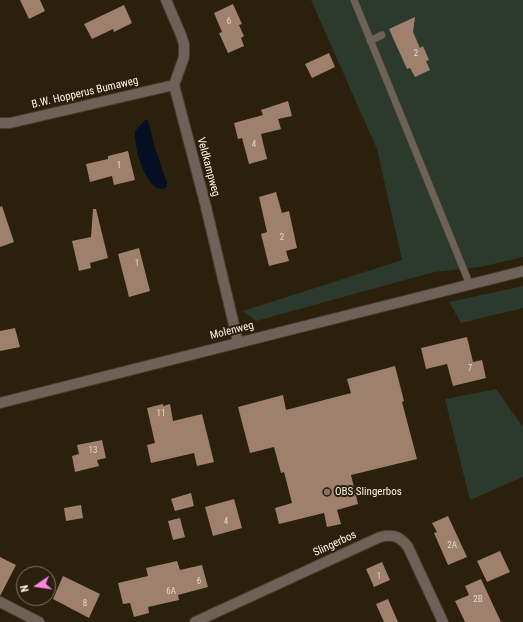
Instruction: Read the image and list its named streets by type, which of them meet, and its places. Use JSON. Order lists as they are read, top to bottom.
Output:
{
  "streets": {
    "street": [
      "B.W. Hopperus Bumaweg",
      "Veldkampweg",
      "Molenweg",
      "Slingerbos"
    ]
  },
  "crossings": [
    ["B.W. Hopperus Bumaweg", "Veldkampweg"],
    ["Veldkampweg", "Molenweg"]
  ],
  "places": ["OBS Slingerbos"],
  "house_numbers": [
    "6",
    "2",
    "4",
    "1",
    "2",
    "1",
    "7",
    "11",
    "13",
    "4",
    "2A",
    "1",
    "6",
    "6A",
    "2B",
    "8"
  ],
  "north": "left"
}
